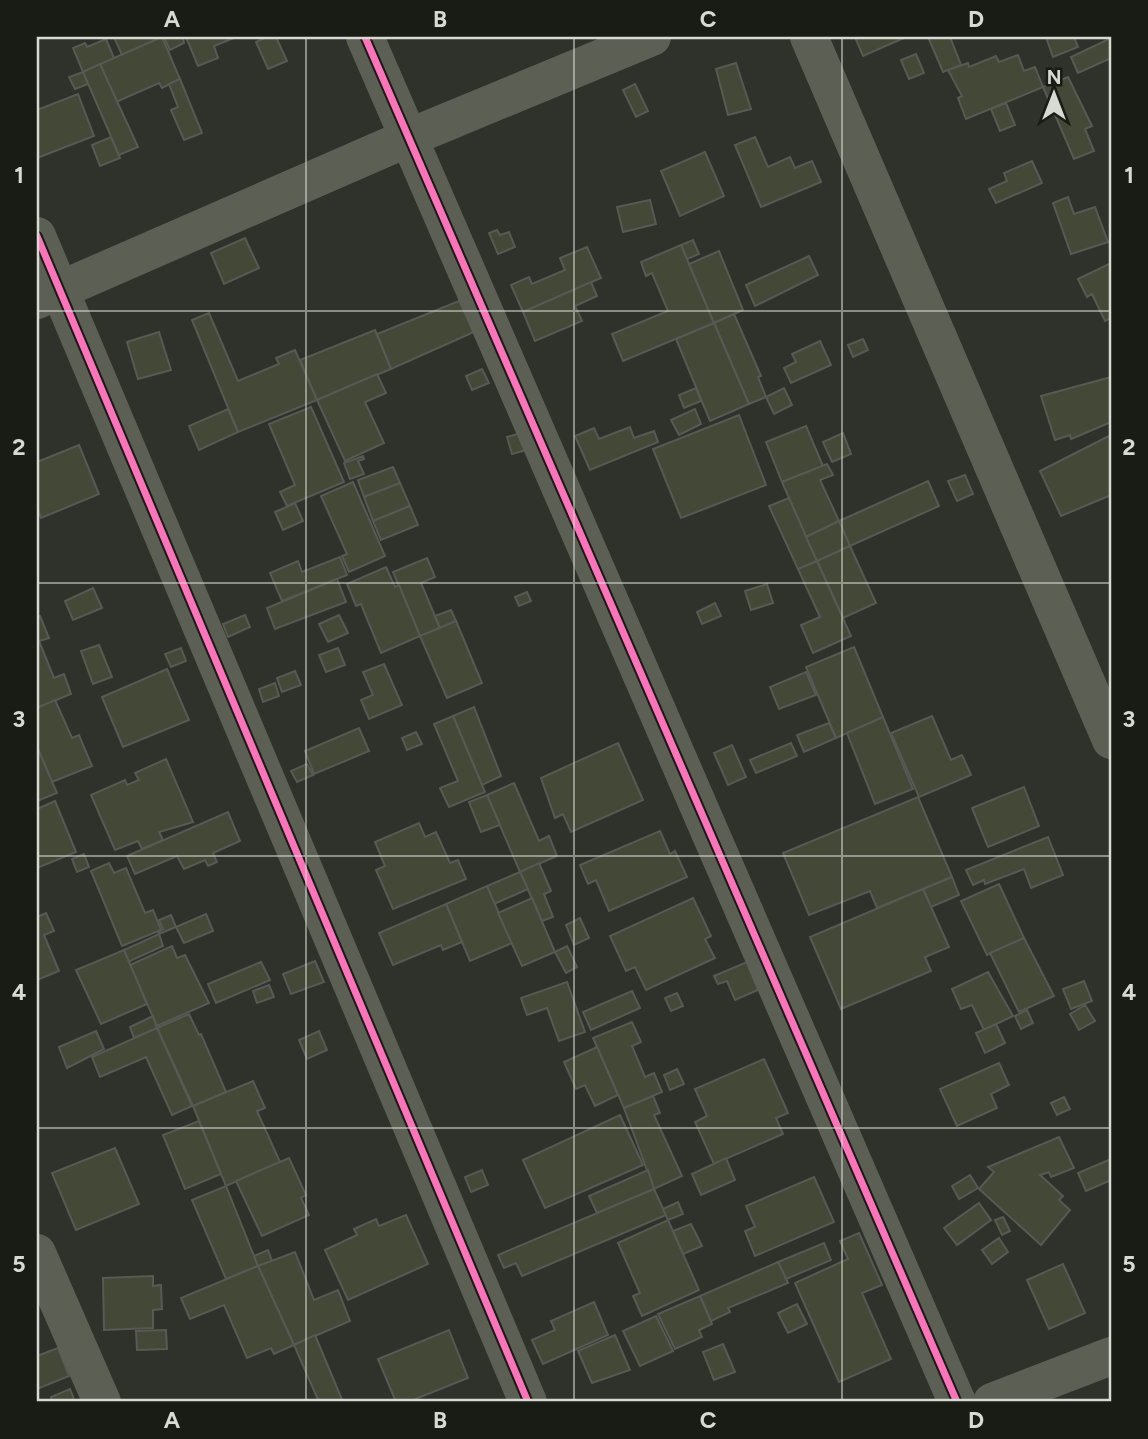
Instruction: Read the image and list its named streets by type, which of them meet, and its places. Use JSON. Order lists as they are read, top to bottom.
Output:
{
  "north": "top",
  "grid": {
    "columns": [
      "A",
      "B",
      "C",
      "D"
    ],
    "rows": [
      "1",
      "2",
      "3",
      "4",
      "5"
    ]
  }
}
